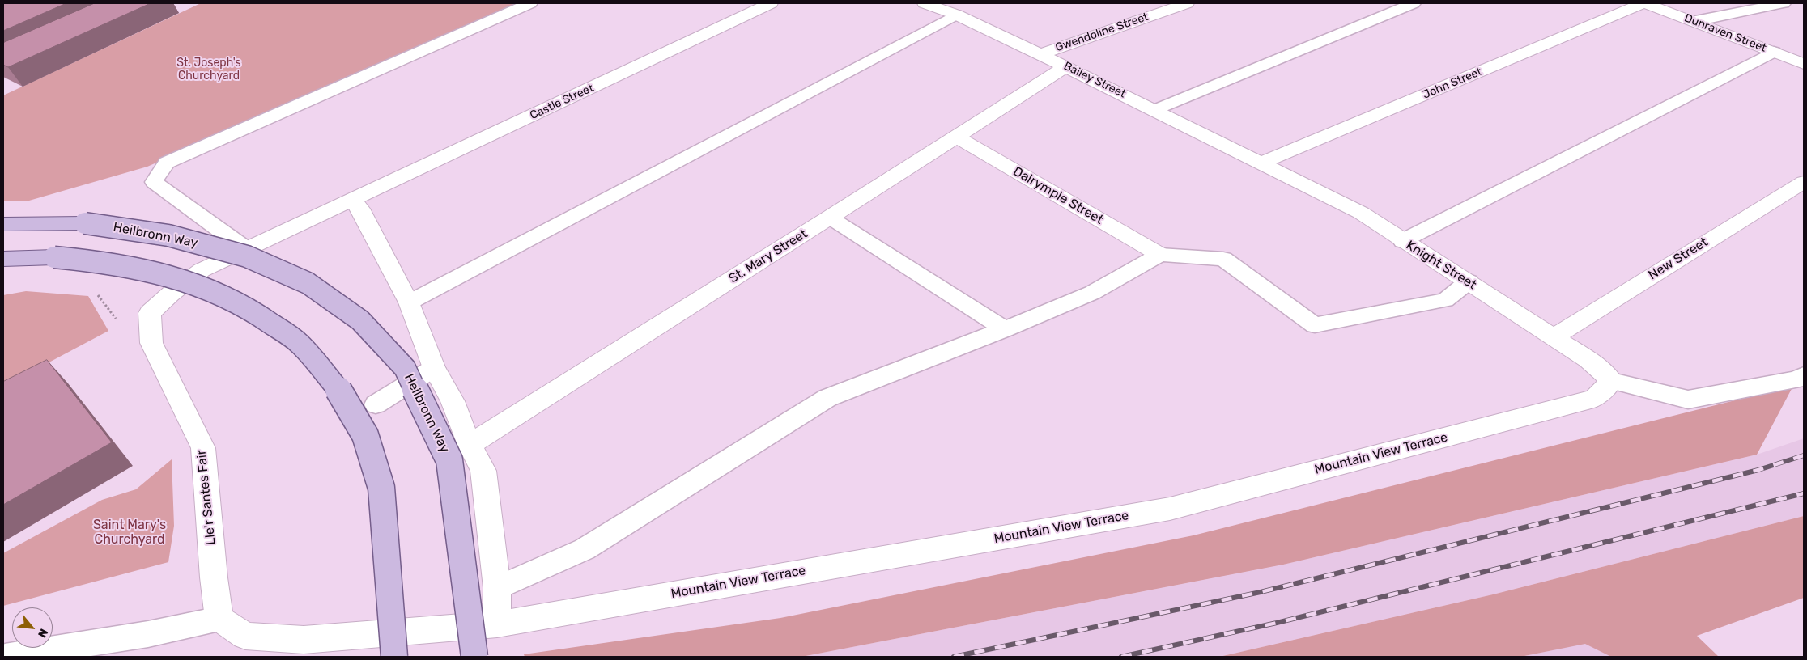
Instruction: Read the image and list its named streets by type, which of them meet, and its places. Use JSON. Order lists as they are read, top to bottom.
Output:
{
  "streets": {
    "main road": ["Heilbronn Way"],
    "street": [
      "Gwendoline Street",
      "Dunraven Street",
      "Bailey Street",
      "John Street",
      "Castle Street",
      "Dalrymple Street",
      "St. Mary Street",
      "New Street",
      "Knight Street",
      "Mountain View Terrace",
      "Lle'r Santes Fair"
    ]
  },
  "crossings": [
    ["Gwendoline Street", "Bailey Street"],
    ["Dunraven Street", "John Street"],
    ["Bailey Street", "John Street"],
    ["Bailey Street", "St. Mary Street"],
    ["Bailey Street", "Knight Street"],
    ["John Street", "Knight Street"],
    ["Dalrymple Street", "St. Mary Street"],
    ["New Street", "Knight Street"],
    ["Knight Street", "Mountain View Terrace"]
  ],
  "parks": ["St. Joseph's Churchyard", "Saint Mary's Churchyard"],
  "north": "bottom right"
}
